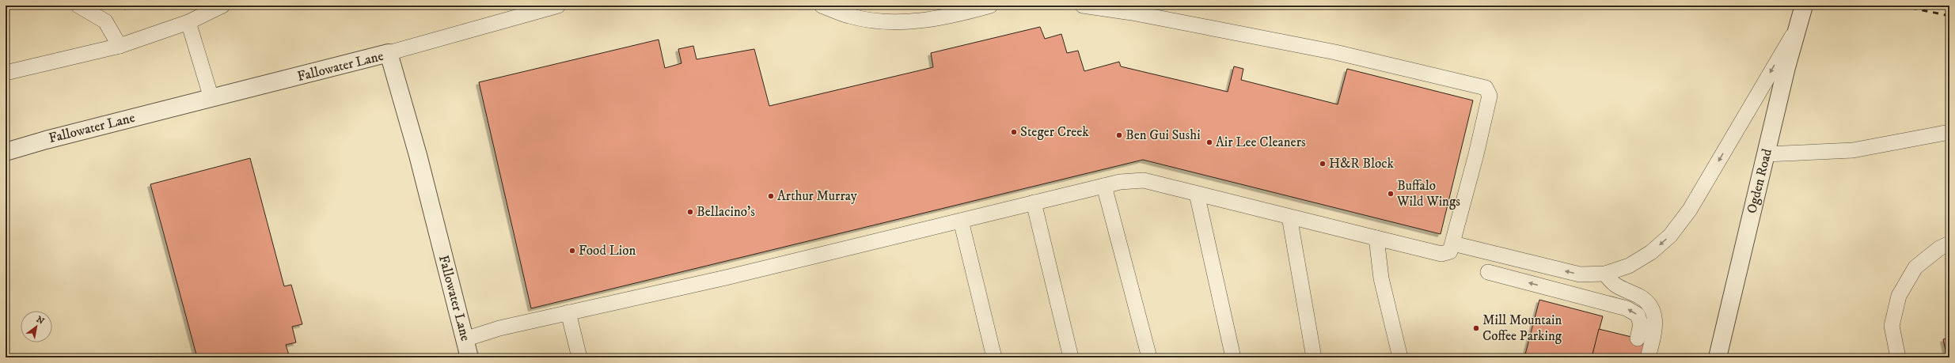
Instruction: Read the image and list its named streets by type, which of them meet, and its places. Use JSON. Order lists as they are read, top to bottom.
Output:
{
  "streets": {
    "street": ["Fallowater Lane", "Ogden Road"]
  },
  "places": [
    "Steger Creek",
    "Ben Gui Sushi",
    "Air Lee Cleaners",
    "H&R Block",
    "Buffalo Wild Wings",
    "Arthur Murray",
    "Bellacino's",
    "Food Lion",
    "Mill Mountain Coffee Parking"
  ],
  "north": "top right"
}
